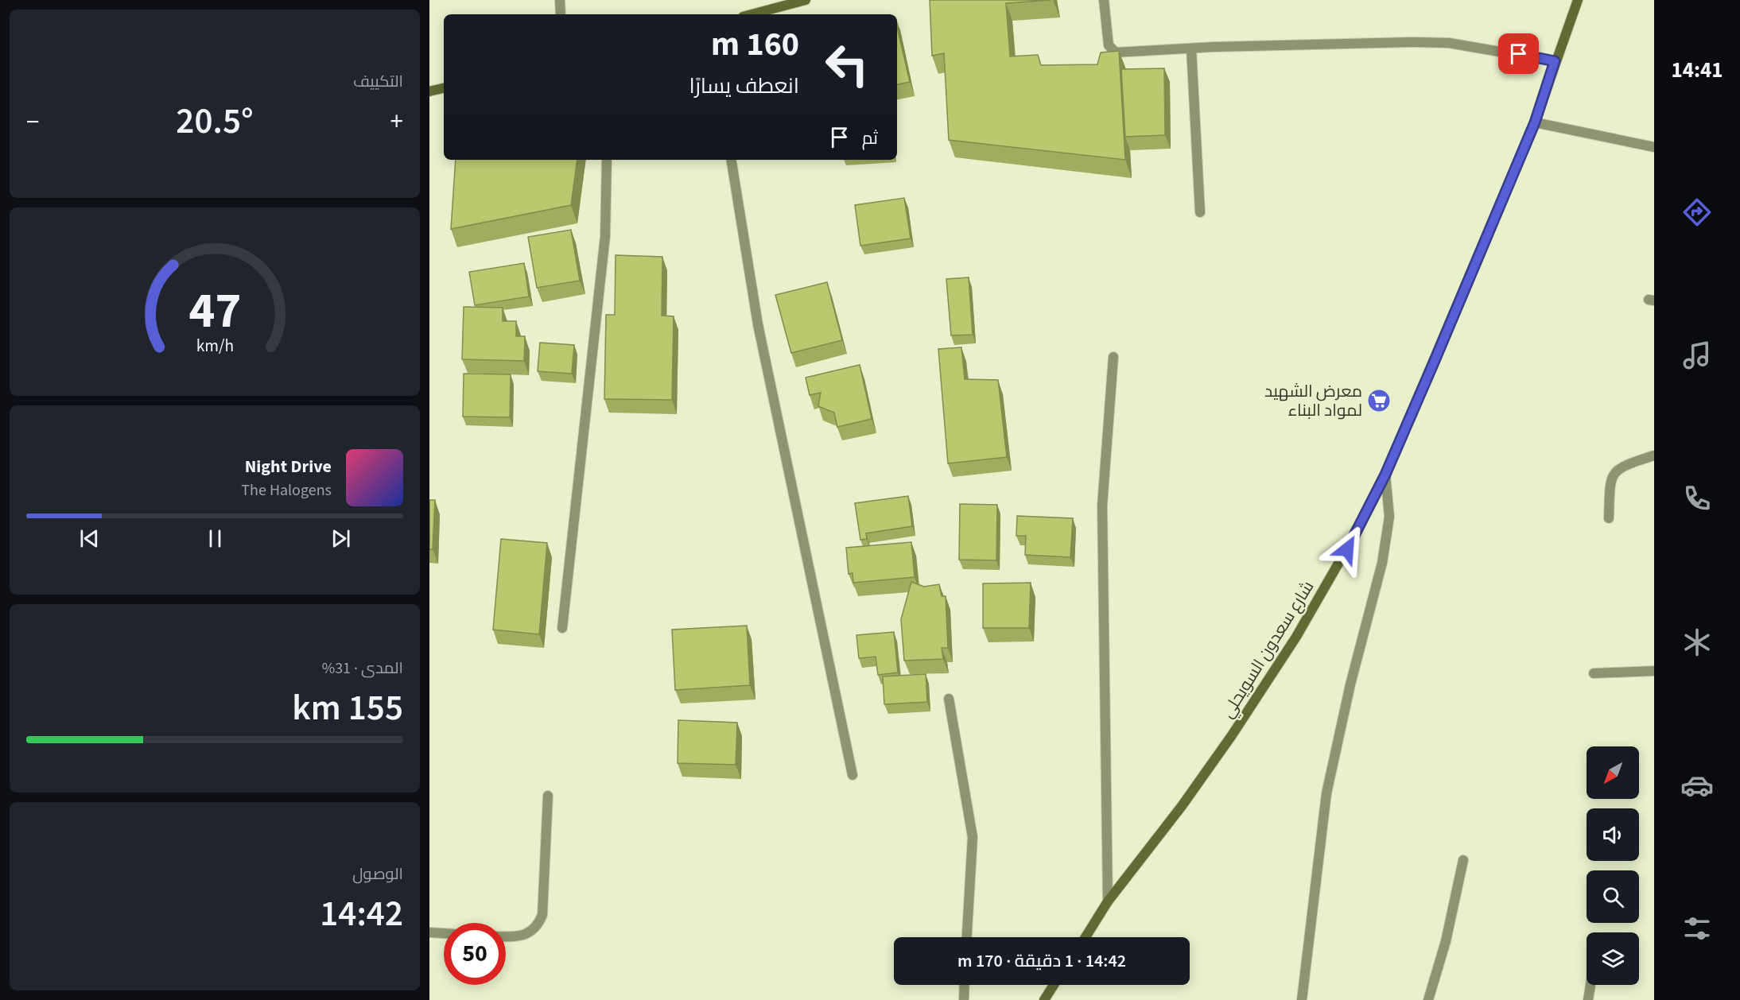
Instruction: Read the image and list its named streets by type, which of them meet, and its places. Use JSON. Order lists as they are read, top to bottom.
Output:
{
  "streets": {
    "main road": ["شارع سعدون السويحلي"]
  },
  "places": {
    "supermarket": ["معرض الشهيد لمواد البناء"]
  },
  "north": "bottom left",
  "page": {
    "tabs": "14:41",
    "tile": [
      "التكييف",
      ["المدى · 31%", "155 km"],
      ["الوصول", "14:42"]
    ],
    "turn": ["160 m", "انعطف يسارًا"],
    "heat": ["−", "20.5°", "+"],
    "then": "ثم",
    "song": ["Night Drive", "The Halogens"],
    "limit": "50",
    "trip": "14:42 · 1 دقيقة · 170 m",
    "gauge": ["47", "km/h"]
  }
}
